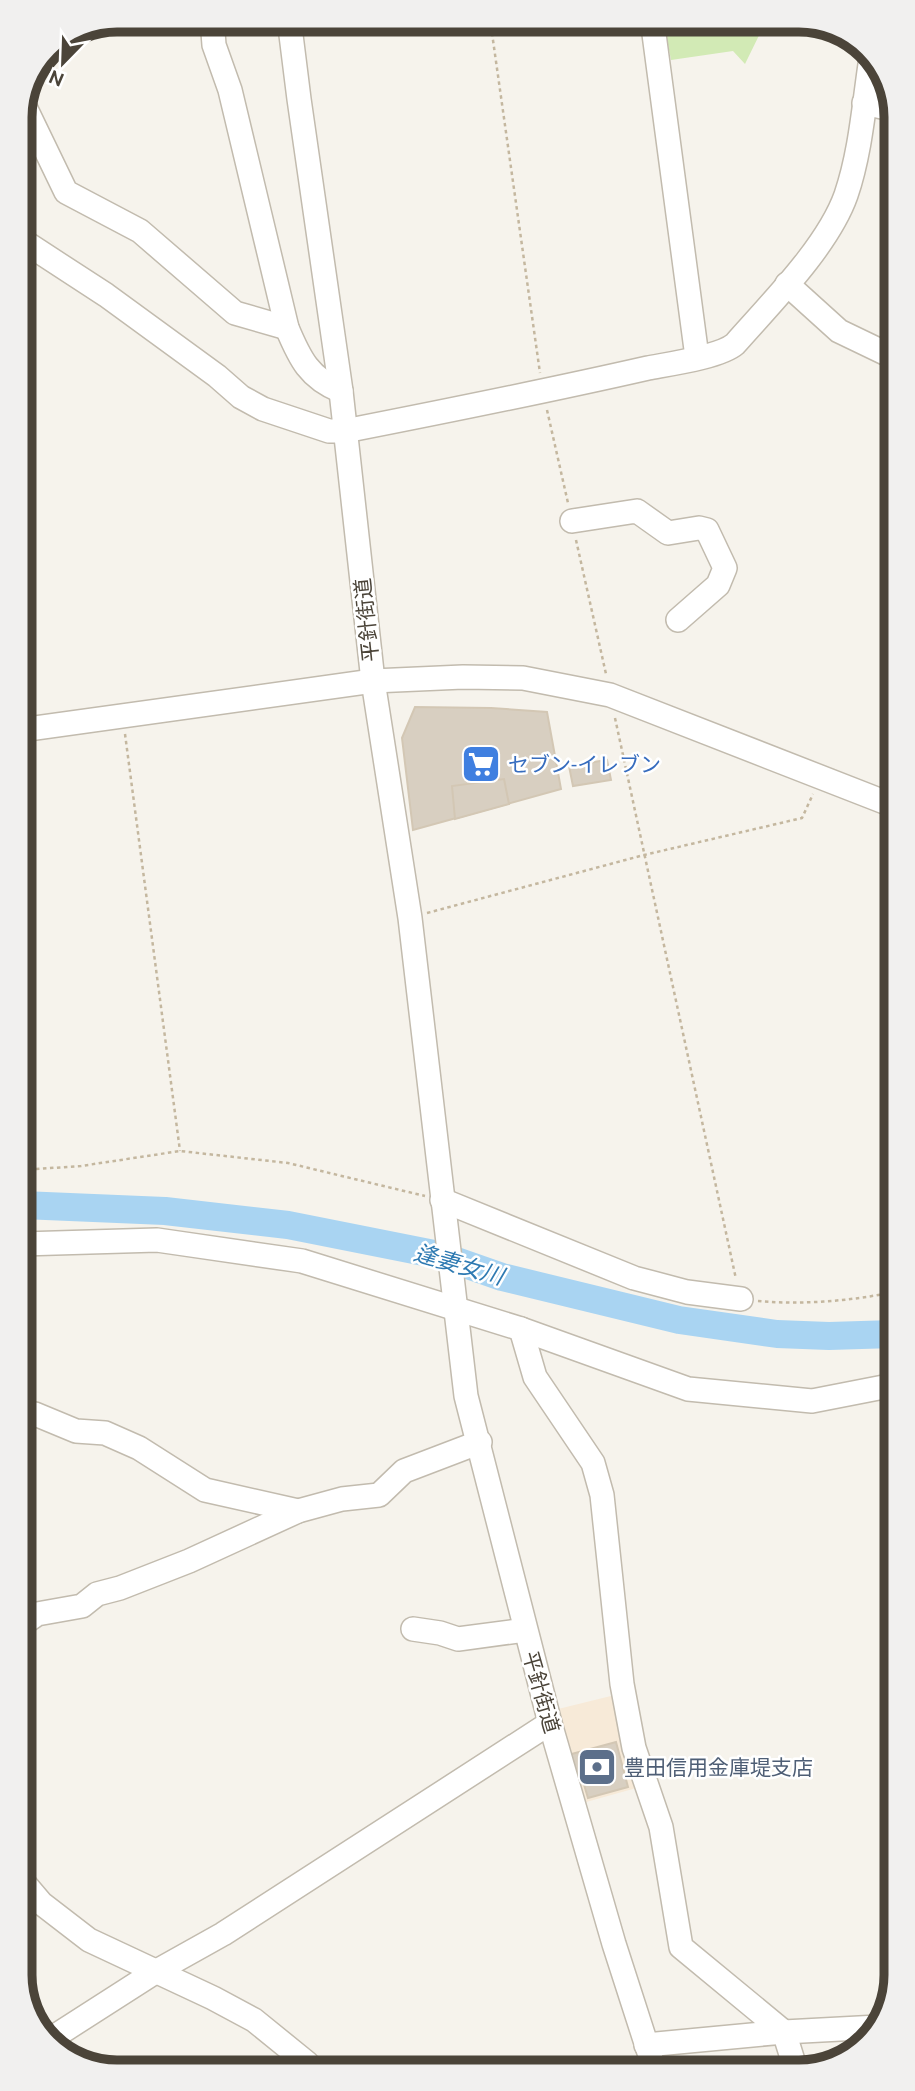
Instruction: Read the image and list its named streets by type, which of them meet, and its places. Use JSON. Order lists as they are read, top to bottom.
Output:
{
  "streets": {
    "street": ["平針街道"]
  },
  "water": ["逢妻女川"],
  "places": {
    "supermarket": ["セブン-イレブン"],
    "bank": ["豊田信用金庫堤支店"]
  },
  "north": "bottom left"
}
